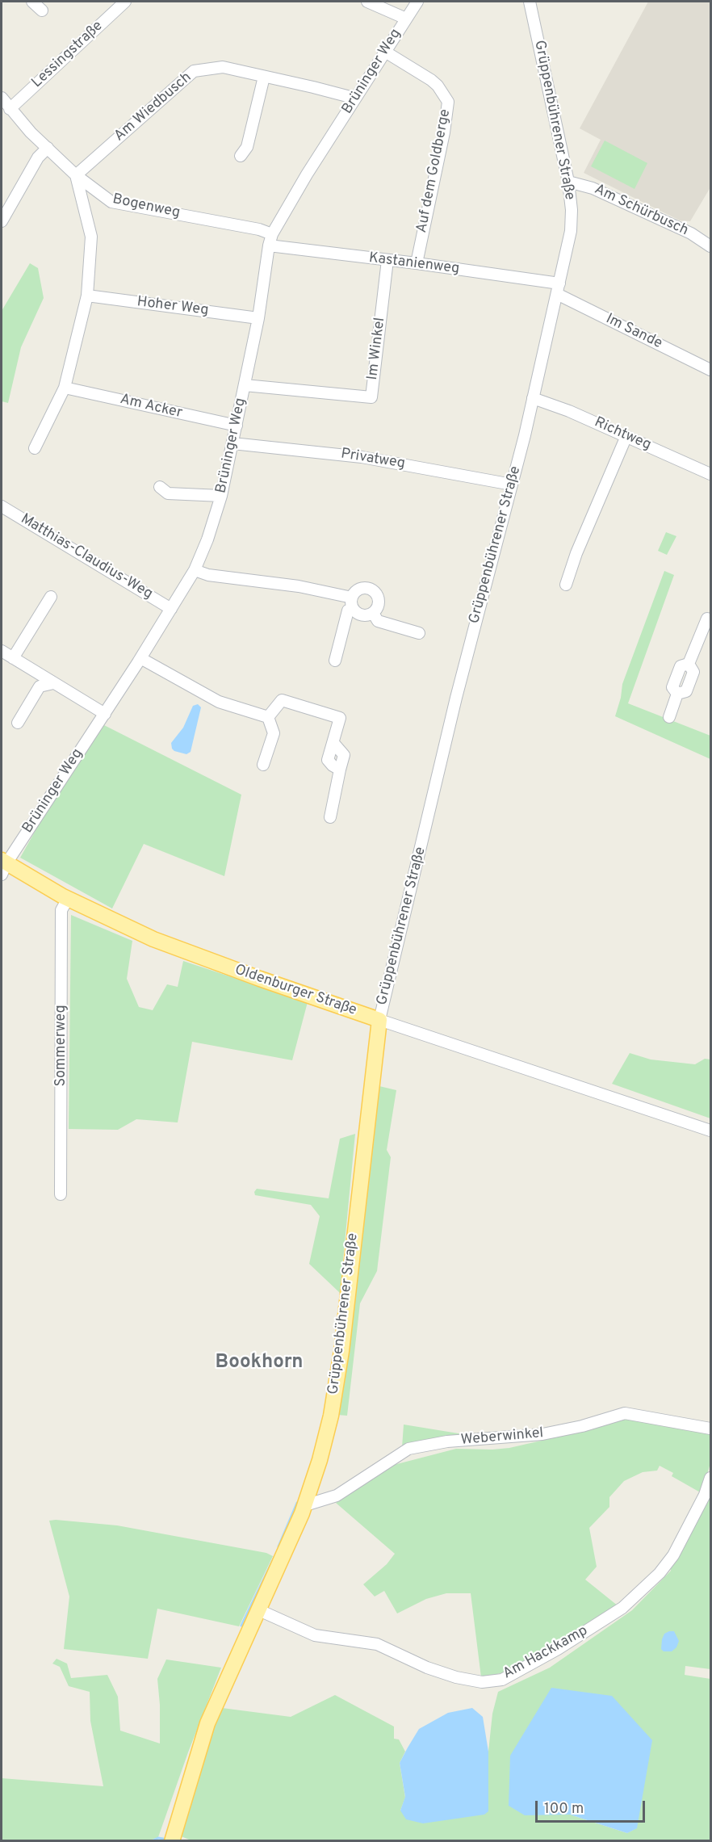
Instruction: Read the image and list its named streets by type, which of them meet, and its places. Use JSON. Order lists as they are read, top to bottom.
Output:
{
  "streets": {
    "main road": ["Grüppenbührener Straße", "Oldenburger Straße"],
    "street": [
      "Lessingstraße",
      "Brüninger Weg",
      "Am Wiedbusch",
      "Auf dem Goldberge",
      "Bogenweg",
      "Am Schürbusch",
      "Kastanienweg",
      "Hoher Weg",
      "Im Sande",
      "Im Winkel",
      "Am Acker",
      "Richtweg",
      "Privatweg",
      "Matthias-Claudius-Weg",
      "Sommerweg",
      "Weberwinkel",
      "Am Hackkamp"
    ]
  },
  "crossings": [
    ["Lessingstraße", "Bogenweg"],
    ["Brüninger Weg", "Am Wiedbusch"],
    ["Brüninger Weg", "Auf dem Goldberge"],
    ["Brüninger Weg", "Bogenweg"],
    ["Brüninger Weg", "Kastanienweg"],
    ["Brüninger Weg", "Hoher Weg"],
    ["Brüninger Weg", "Im Winkel"],
    ["Brüninger Weg", "Am Acker"],
    ["Brüninger Weg", "Privatweg"],
    ["Brüninger Weg", "Matthias-Claudius-Weg"],
    ["Brüninger Weg", "Oldenburger Straße"],
    ["Am Wiedbusch", "Bogenweg"],
    ["Grüppenbührener Straße", "Am Schürbusch"],
    ["Grüppenbührener Straße", "Kastanienweg"],
    ["Grüppenbührener Straße", "Im Sande"],
    ["Grüppenbührener Straße", "Richtweg"],
    ["Grüppenbührener Straße", "Privatweg"],
    ["Grüppenbührener Straße", "Oldenburger Straße"],
    ["Grüppenbührener Straße", "Weberwinkel"],
    ["Grüppenbührener Straße", "Am Hackkamp"],
    ["Auf dem Goldberge", "Kastanienweg"],
    ["Kastanienweg", "Im Sande"],
    ["Kastanienweg", "Im Winkel"],
    ["Oldenburger Straße", "Sommerweg"]
  ],
  "districts": ["Bookhorn"],
  "scale_bar": "100 m"
}
